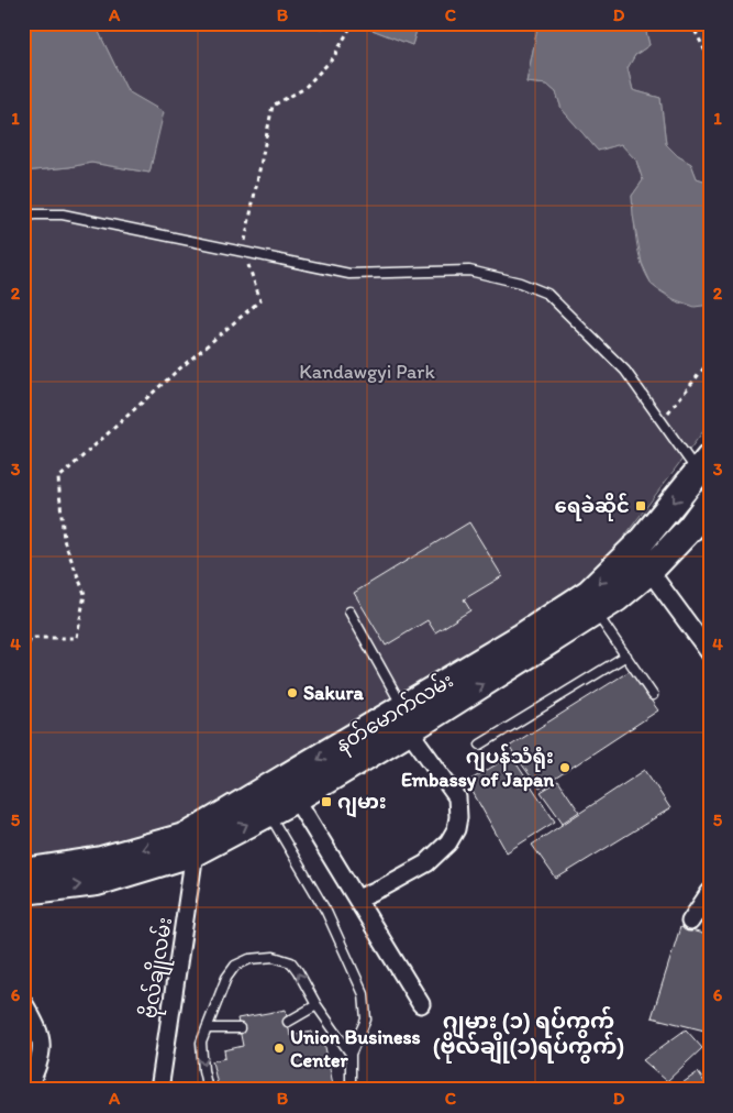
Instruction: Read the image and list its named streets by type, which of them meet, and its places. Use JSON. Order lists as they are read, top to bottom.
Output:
{
  "streets": {
    "main road": ["နတ်မောက်လမ်း"],
    "street": ["ဗိုလ်ချိုလမ်း"]
  },
  "crossings": [
    ["နတ်မောက်လမ်း", "ဗိုလ်ချိုလမ်း"]
  ],
  "districts": ["ဂျမား (၁) ရပ်ကွက် (ဗိုလ်ချို(၁)ရပ်ကွက်)"],
  "parks": ["Kandawgyi Park"],
  "places": {
    "transit": ["ရေခဲဆိုင်", "ဂျမား"],
    "other": ["Sakura", "ဂျပန်သံရုံး Embassy of Japan", "Union Business Center"]
  },
  "grid": {
    "columns": [
      "A",
      "B",
      "C",
      "D"
    ],
    "rows": [
      "1",
      "2",
      "3",
      "4",
      "5",
      "6"
    ]
  }
}
